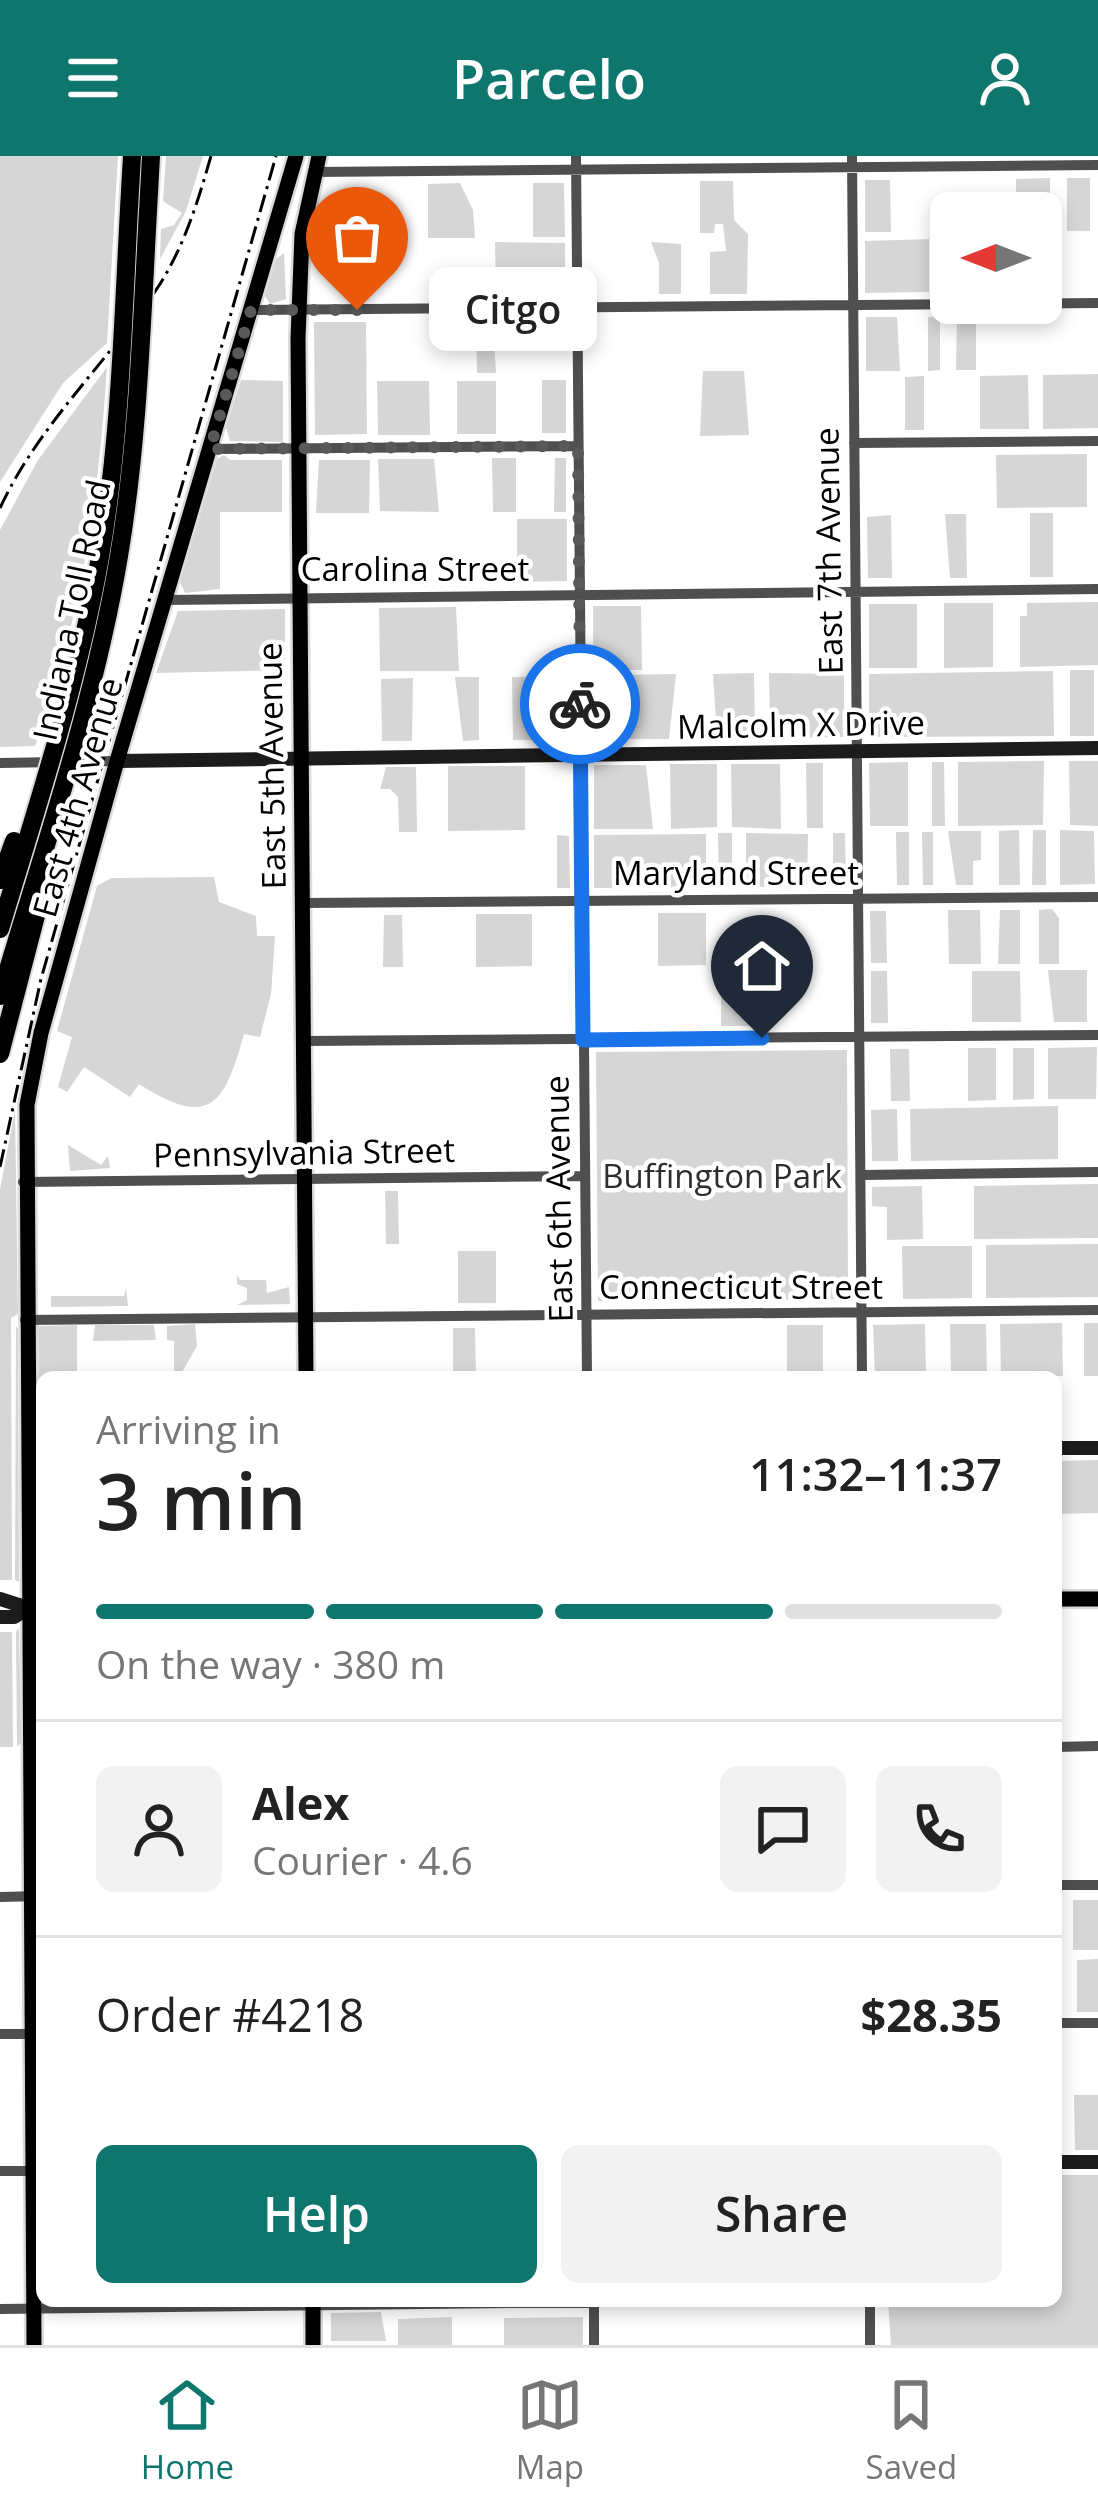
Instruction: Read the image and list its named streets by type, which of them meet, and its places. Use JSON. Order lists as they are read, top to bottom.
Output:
{
  "streets": {
    "highway": ["Indiana Toll Road"],
    "main road": ["East 5th Avenue", "East 4th Avenue"],
    "street": [
      "East 7th Avenue",
      "Carolina Street",
      "Malcolm X Drive",
      "Maryland Street",
      "Pennsylvania Street",
      "East 6th Avenue",
      "Connecticut Street"
    ]
  },
  "crossings": [
    ["East 7th Avenue", "Carolina Street"],
    ["East 7th Avenue", "Malcolm X Drive"],
    ["East 7th Avenue", "Maryland Street"],
    ["East 7th Avenue", "Connecticut Street"],
    ["Carolina Street", "East 5th Avenue"],
    ["Carolina Street", "East 4th Avenue"],
    ["Carolina Street", "East 6th Avenue"],
    ["Malcolm X Drive", "East 5th Avenue"],
    ["Malcolm X Drive", "East 4th Avenue"],
    ["Malcolm X Drive", "East 6th Avenue"],
    ["East 5th Avenue", "Maryland Street"],
    ["East 5th Avenue", "Pennsylvania Street"],
    ["East 5th Avenue", "Connecticut Street"],
    ["East 4th Avenue", "Pennsylvania Street"],
    ["East 4th Avenue", "Connecticut Street"],
    ["Maryland Street", "East 6th Avenue"],
    ["Pennsylvania Street", "East 6th Avenue"],
    ["East 6th Avenue", "Connecticut Street"]
  ],
  "parks": ["Buffington Park"],
  "places": ["Citgo"],
  "north": "left",
  "page": {
    "header": "Parcelo",
    "bubble": "Citgo",
    "heading": ["3 min", "Arriving in", "11:32–11:37"],
    "panel": [
      "Alex",
      "Courier · 4.6",
      "Order #4218",
      "$28.35"
    ],
    "bar": "On the way · 380 m",
    "buttons": ["Help", "Share"],
    "tabs": ["Home", "Map", "Saved"]
  }
}
